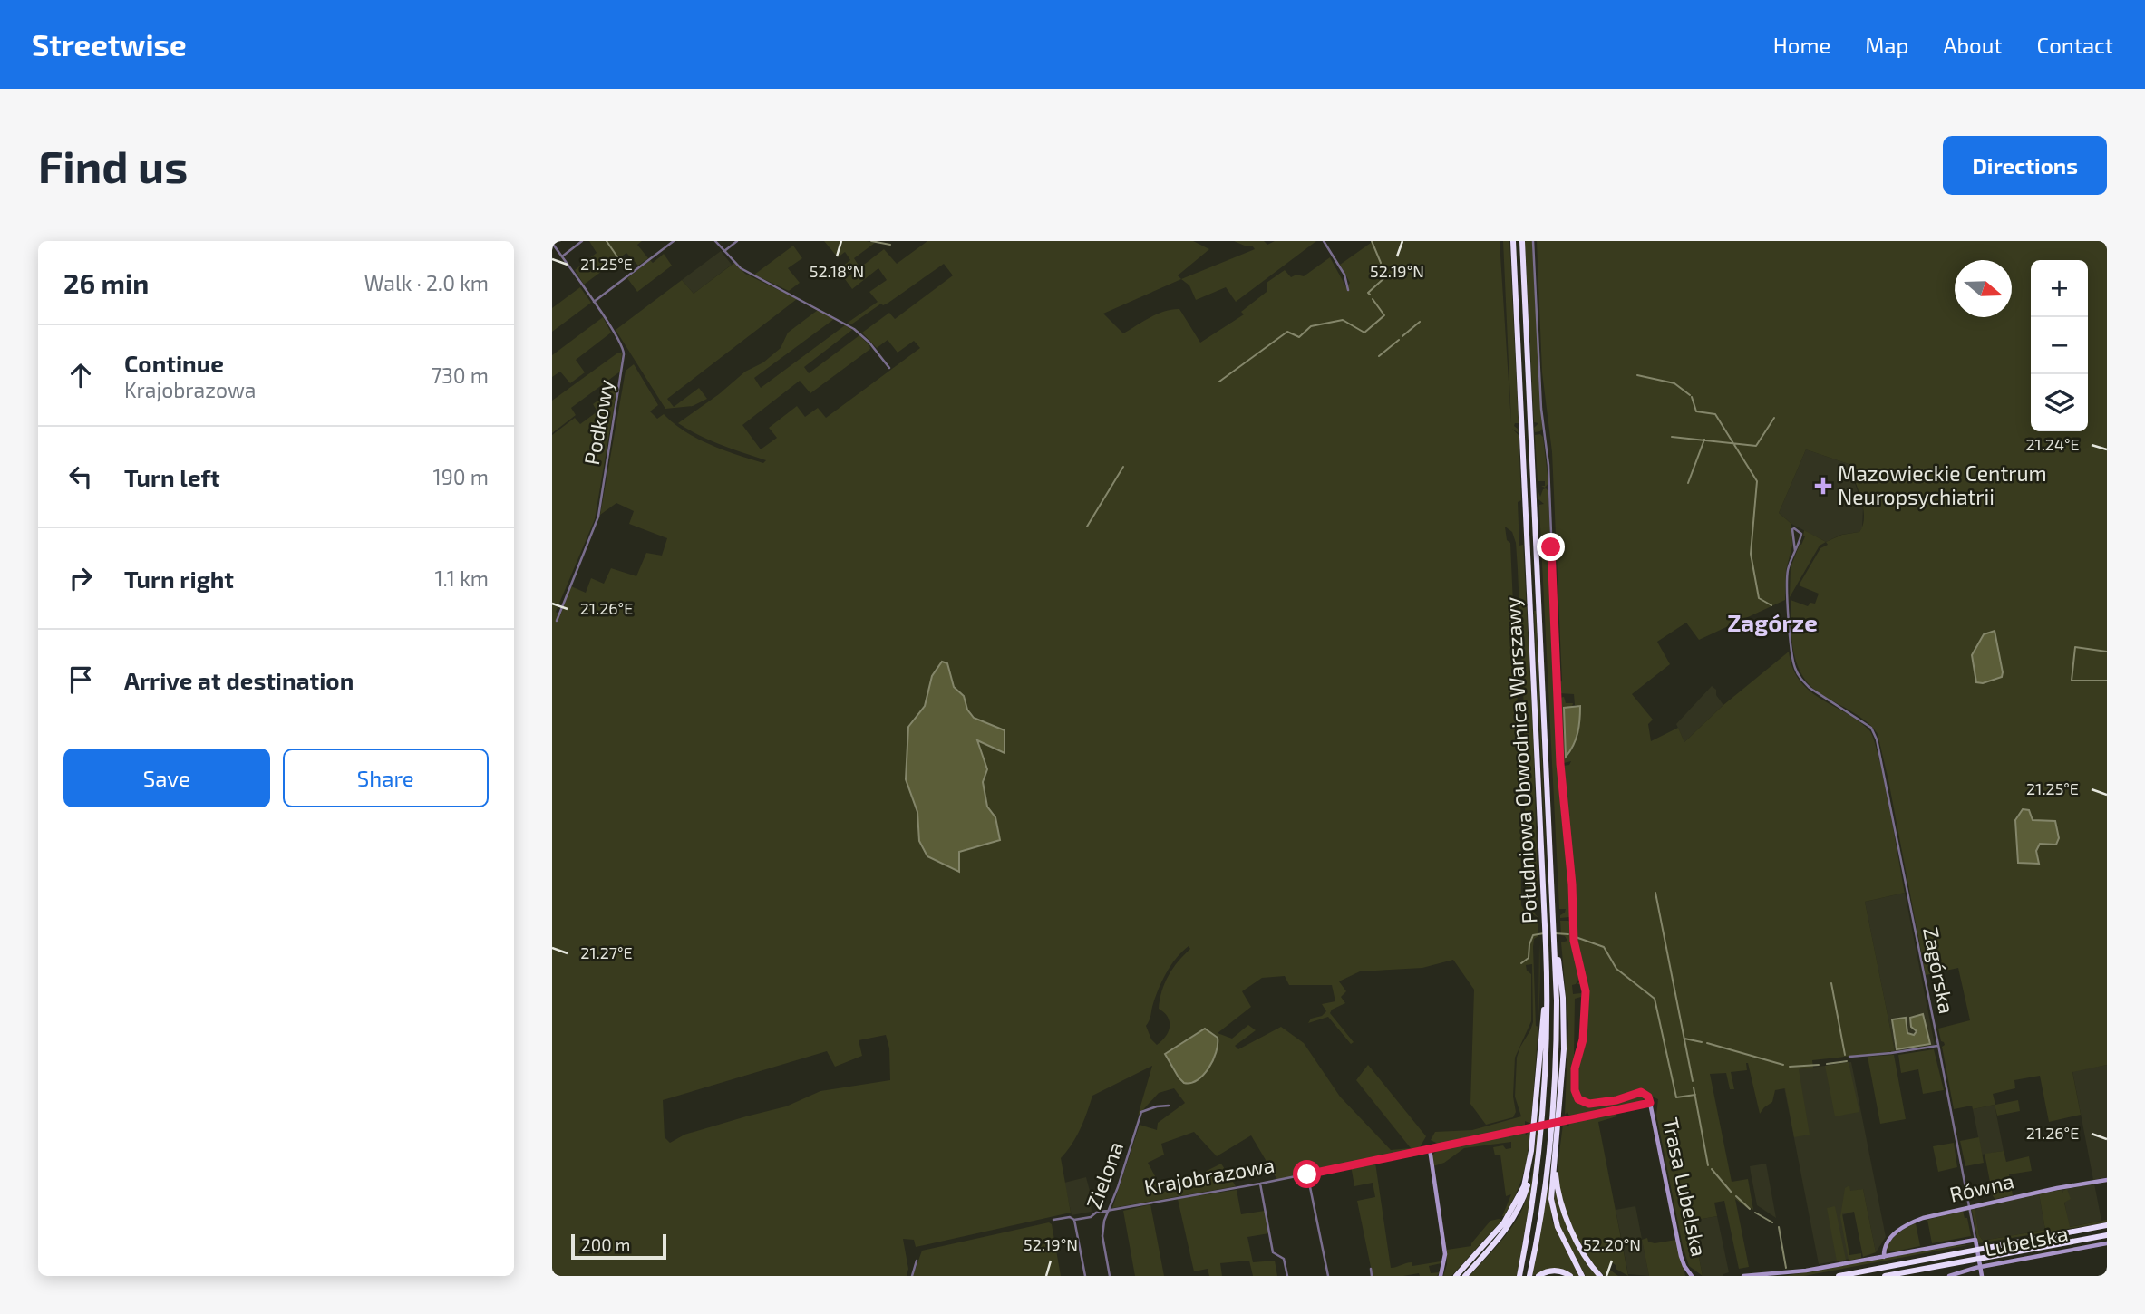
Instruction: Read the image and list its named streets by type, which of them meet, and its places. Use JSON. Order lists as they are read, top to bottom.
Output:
{
  "streets": {
    "highway": ["Południowa Obwodnica Warszawy"],
    "street": [
      "Podkowy",
      "Zagórska",
      "Zielona",
      "Krajobrazowa",
      "Trasa Lubelska",
      "Równa",
      "Lubelska"
    ]
  },
  "crossings": [
    ["Zielona", "Krajobrazowa"],
    ["Krajobrazowa", "Trasa Lubelska"]
  ],
  "districts": ["Zagórze"],
  "places": {
    "health": ["Mazowieckie Centrum Neuropsychiatrii"]
  },
  "scale_bar": "200 m",
  "north": "right",
  "page": {
    "header": "Streetwise",
    "nav": [
      "Home",
      "Map",
      "About",
      "Contact"
    ],
    "buttons": [
      "Directions",
      ["Save", "Share"]
    ],
    "title": "Find us",
    "heading": ["26 min", "Walk · 2.0 km"],
    "map_buttons": ["+", "−"],
    "list": [
      ["Continue", "Krajobrazowa", "730 m"],
      ["Turn left", "190 m"],
      ["Turn right", "1.1 km"],
      "Arrive at destination"
    ],
    "scale": "200 m"
  },
  "coordinates": [
    "21.25°E",
    "52.18°N",
    "52.19°N",
    "21.24°E",
    "21.26°E",
    "21.27°E",
    "52.20°N"
  ]
}
